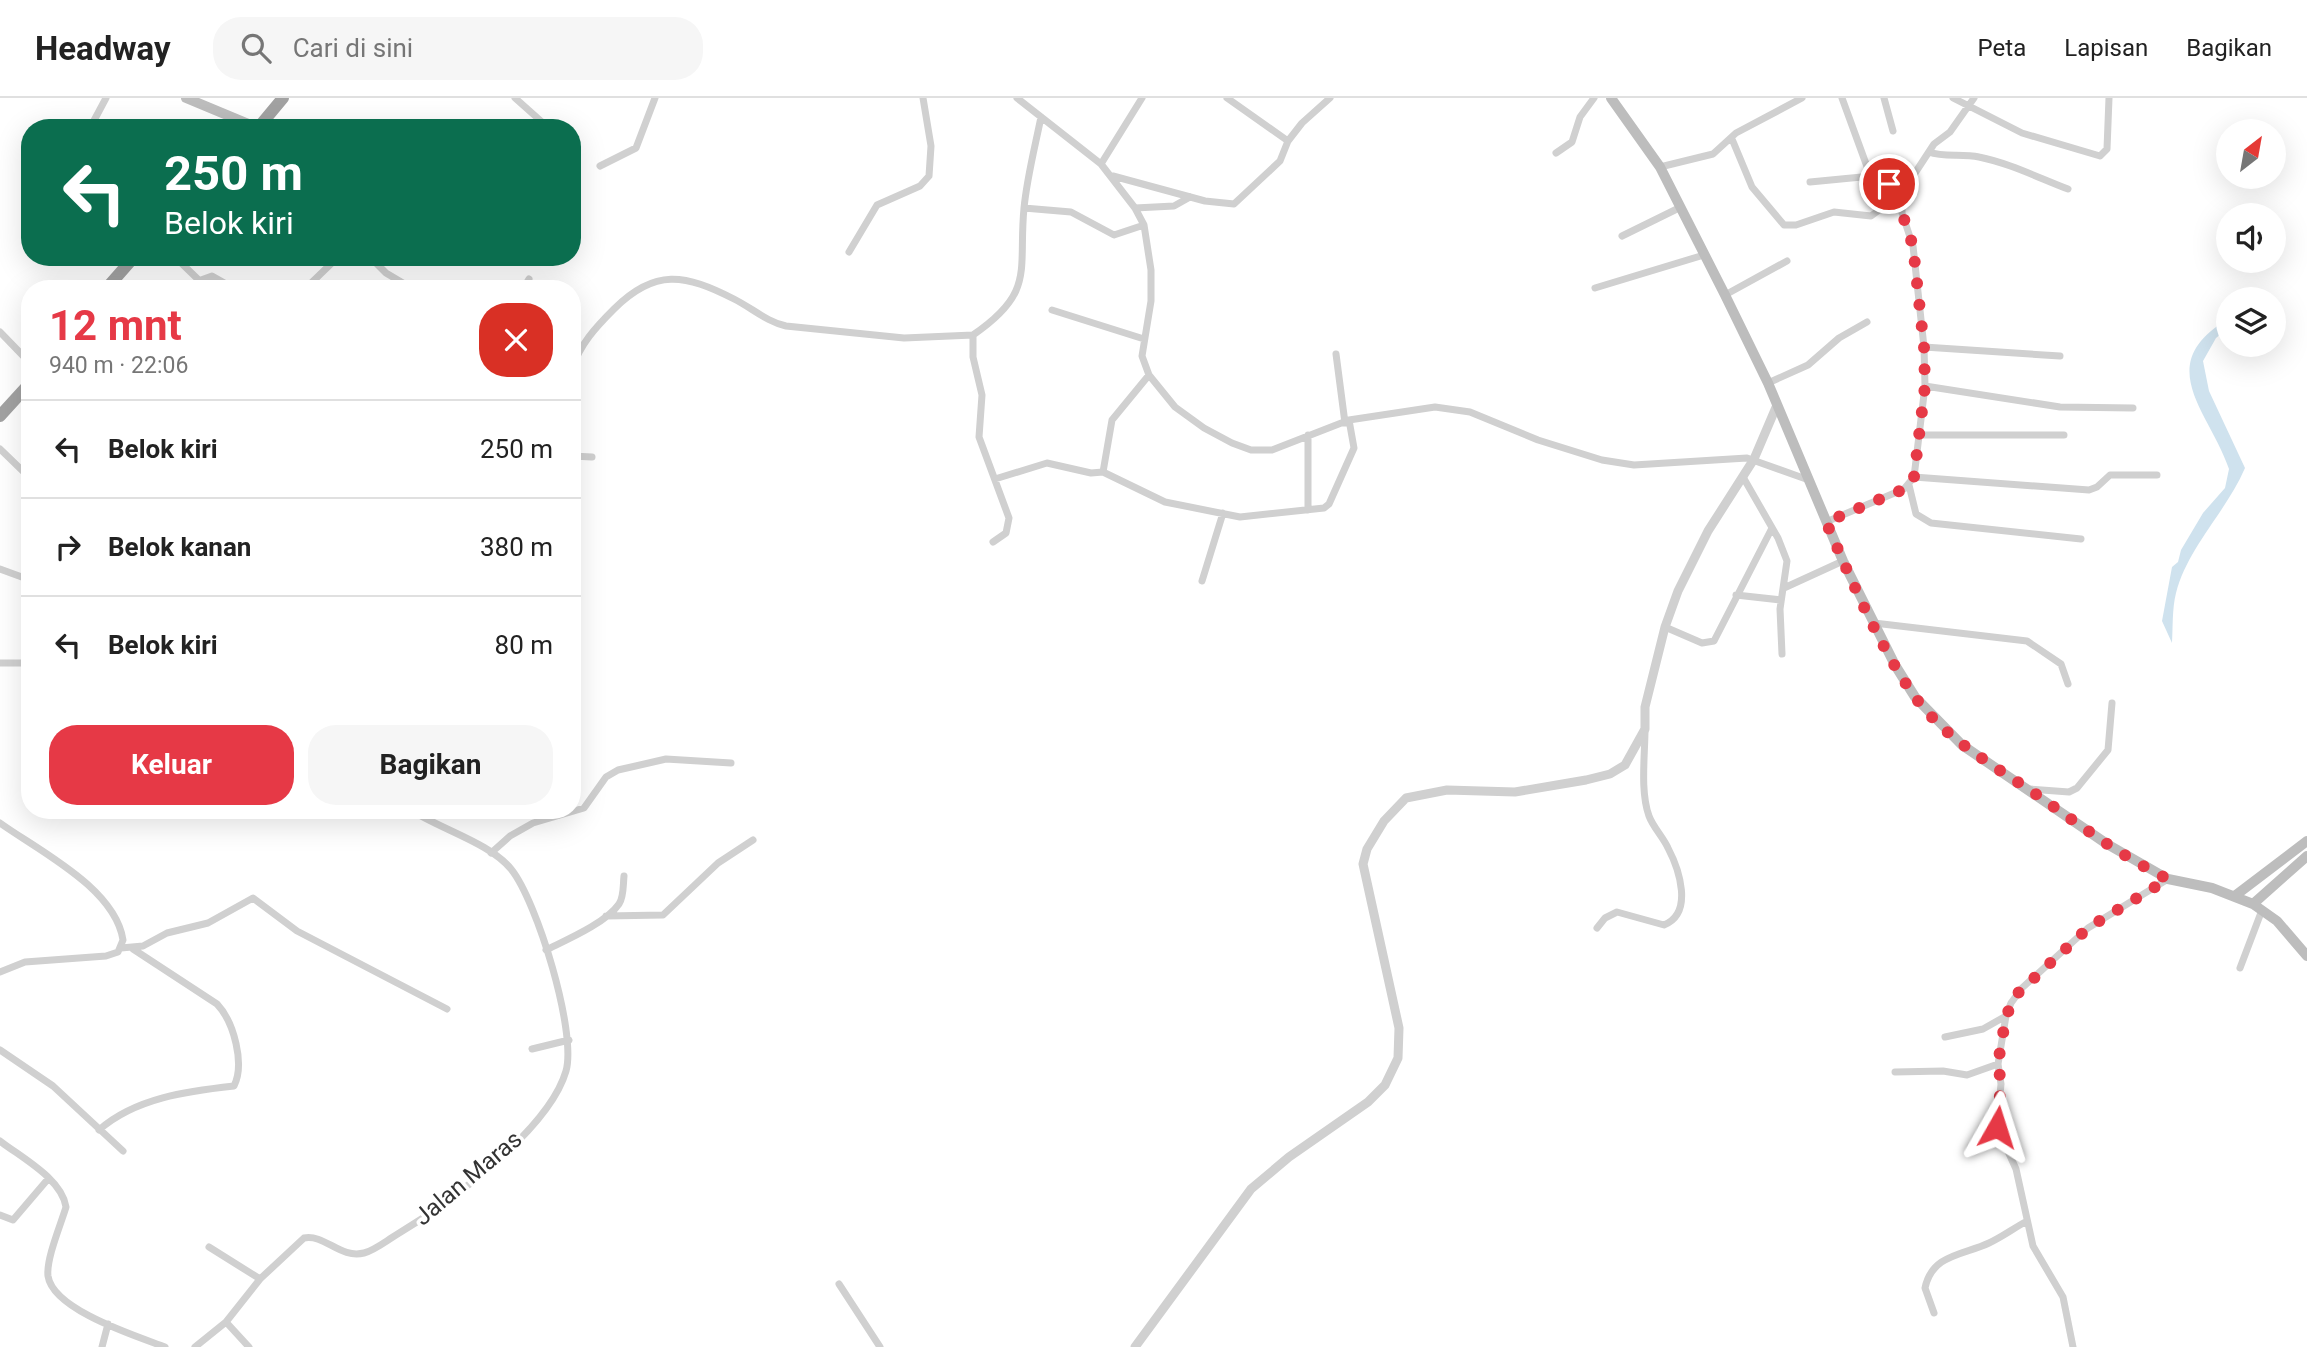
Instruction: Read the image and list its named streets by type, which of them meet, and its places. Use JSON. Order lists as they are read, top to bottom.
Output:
{
  "streets": {
    "street": ["Jalan Maras"]
  },
  "north": "top right",
  "page": {
    "header": "Headway",
    "search": "Cari di sini",
    "nav": ["Peta", "Lapisan", "Bagikan"],
    "turn": ["250 m", "Belok kiri"],
    "heading": ["12 mnt", "940 m · 22:06"],
    "list": [
      {
        "name": "Belok kiri",
        "value": "250 m"
      },
      {
        "name": "Belok kanan",
        "value": "380 m"
      },
      {
        "name": "Belok kiri",
        "value": "80 m"
      }
    ],
    "buttons": ["Keluar", "Bagikan"]
  }
}
